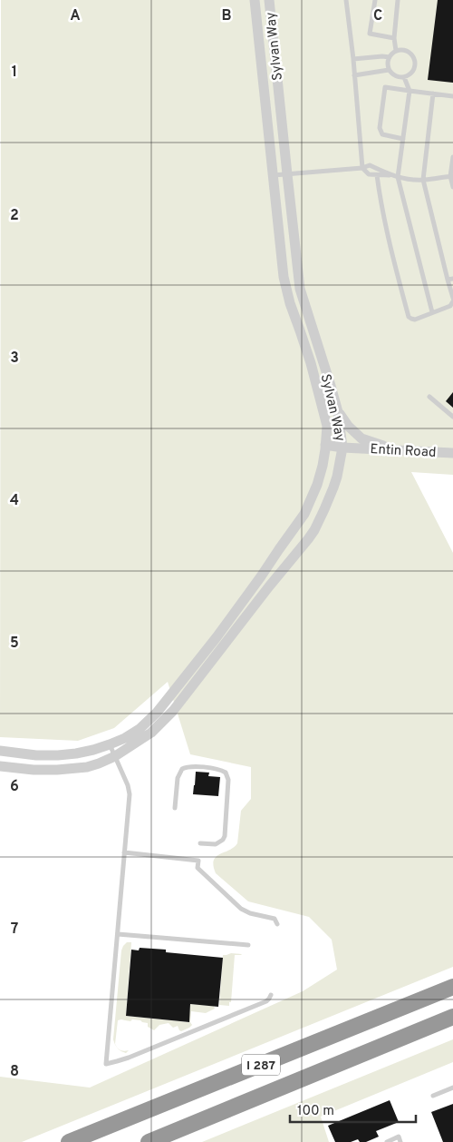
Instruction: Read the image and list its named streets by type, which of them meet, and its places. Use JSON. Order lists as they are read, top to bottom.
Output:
{
  "streets": {
    "highway": ["I 287"],
    "street": ["Sylvan Way", "Entin Road"]
  },
  "crossings": [
    ["Sylvan Way", "Entin Road"]
  ],
  "scale_bar": "100 m",
  "grid": {
    "columns": ["A", "B", "C"],
    "rows": [
      "1",
      "2",
      "3",
      "4",
      "5",
      "6",
      "7",
      "8"
    ]
  }
}
